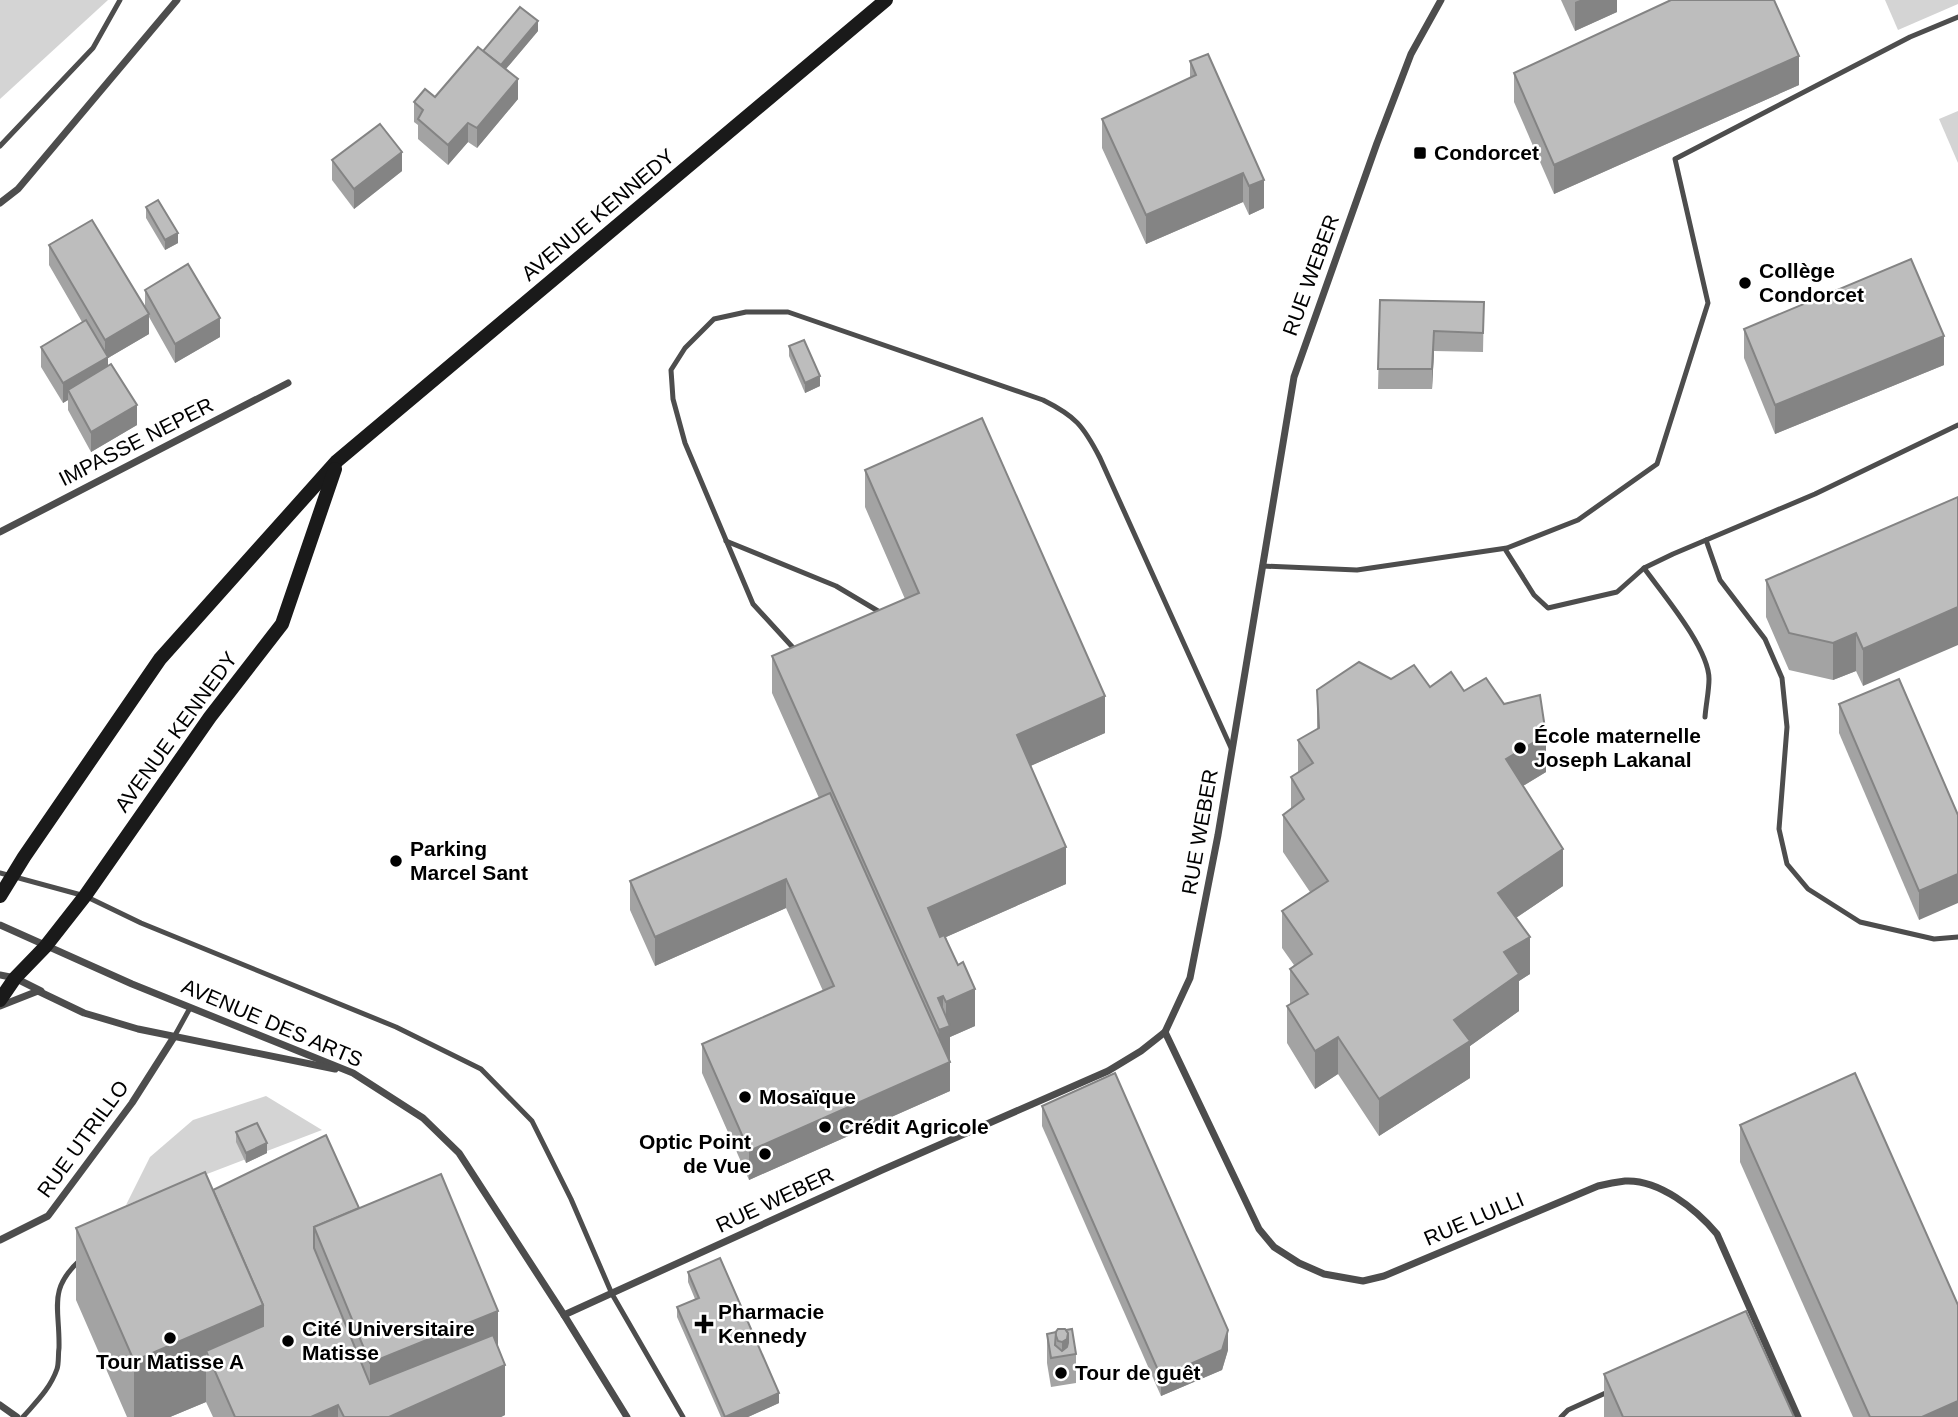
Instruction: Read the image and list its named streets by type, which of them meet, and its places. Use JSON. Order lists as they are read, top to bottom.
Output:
{
  "streets": {
    "main road": ["AVENUE KENNEDY"],
    "street": [
      "RUE WEBER",
      "IMPASSE NEPER",
      "AVENUE DES ARTS",
      "RUE UTRILLO",
      "RUE LULLI"
    ]
  },
  "crossings": [
    ["AVENUE KENNEDY", "AVENUE DES ARTS"],
    ["RUE WEBER", "AVENUE DES ARTS"],
    ["RUE WEBER", "RUE LULLI"]
  ],
  "places": {
    "transit": ["Condorcet"],
    "other": [
      "Collège Condorcet",
      "École maternelle Joseph Lakanal",
      "Parking Marcel Sant",
      "Mosaïque",
      "Crédit Agricole",
      "Optic Point de Vue",
      "Tour Matisse A",
      "Cité Universitaire Matisse",
      "Tour de guêt"
    ],
    "health": ["Pharmacie Kennedy"]
  }
}
